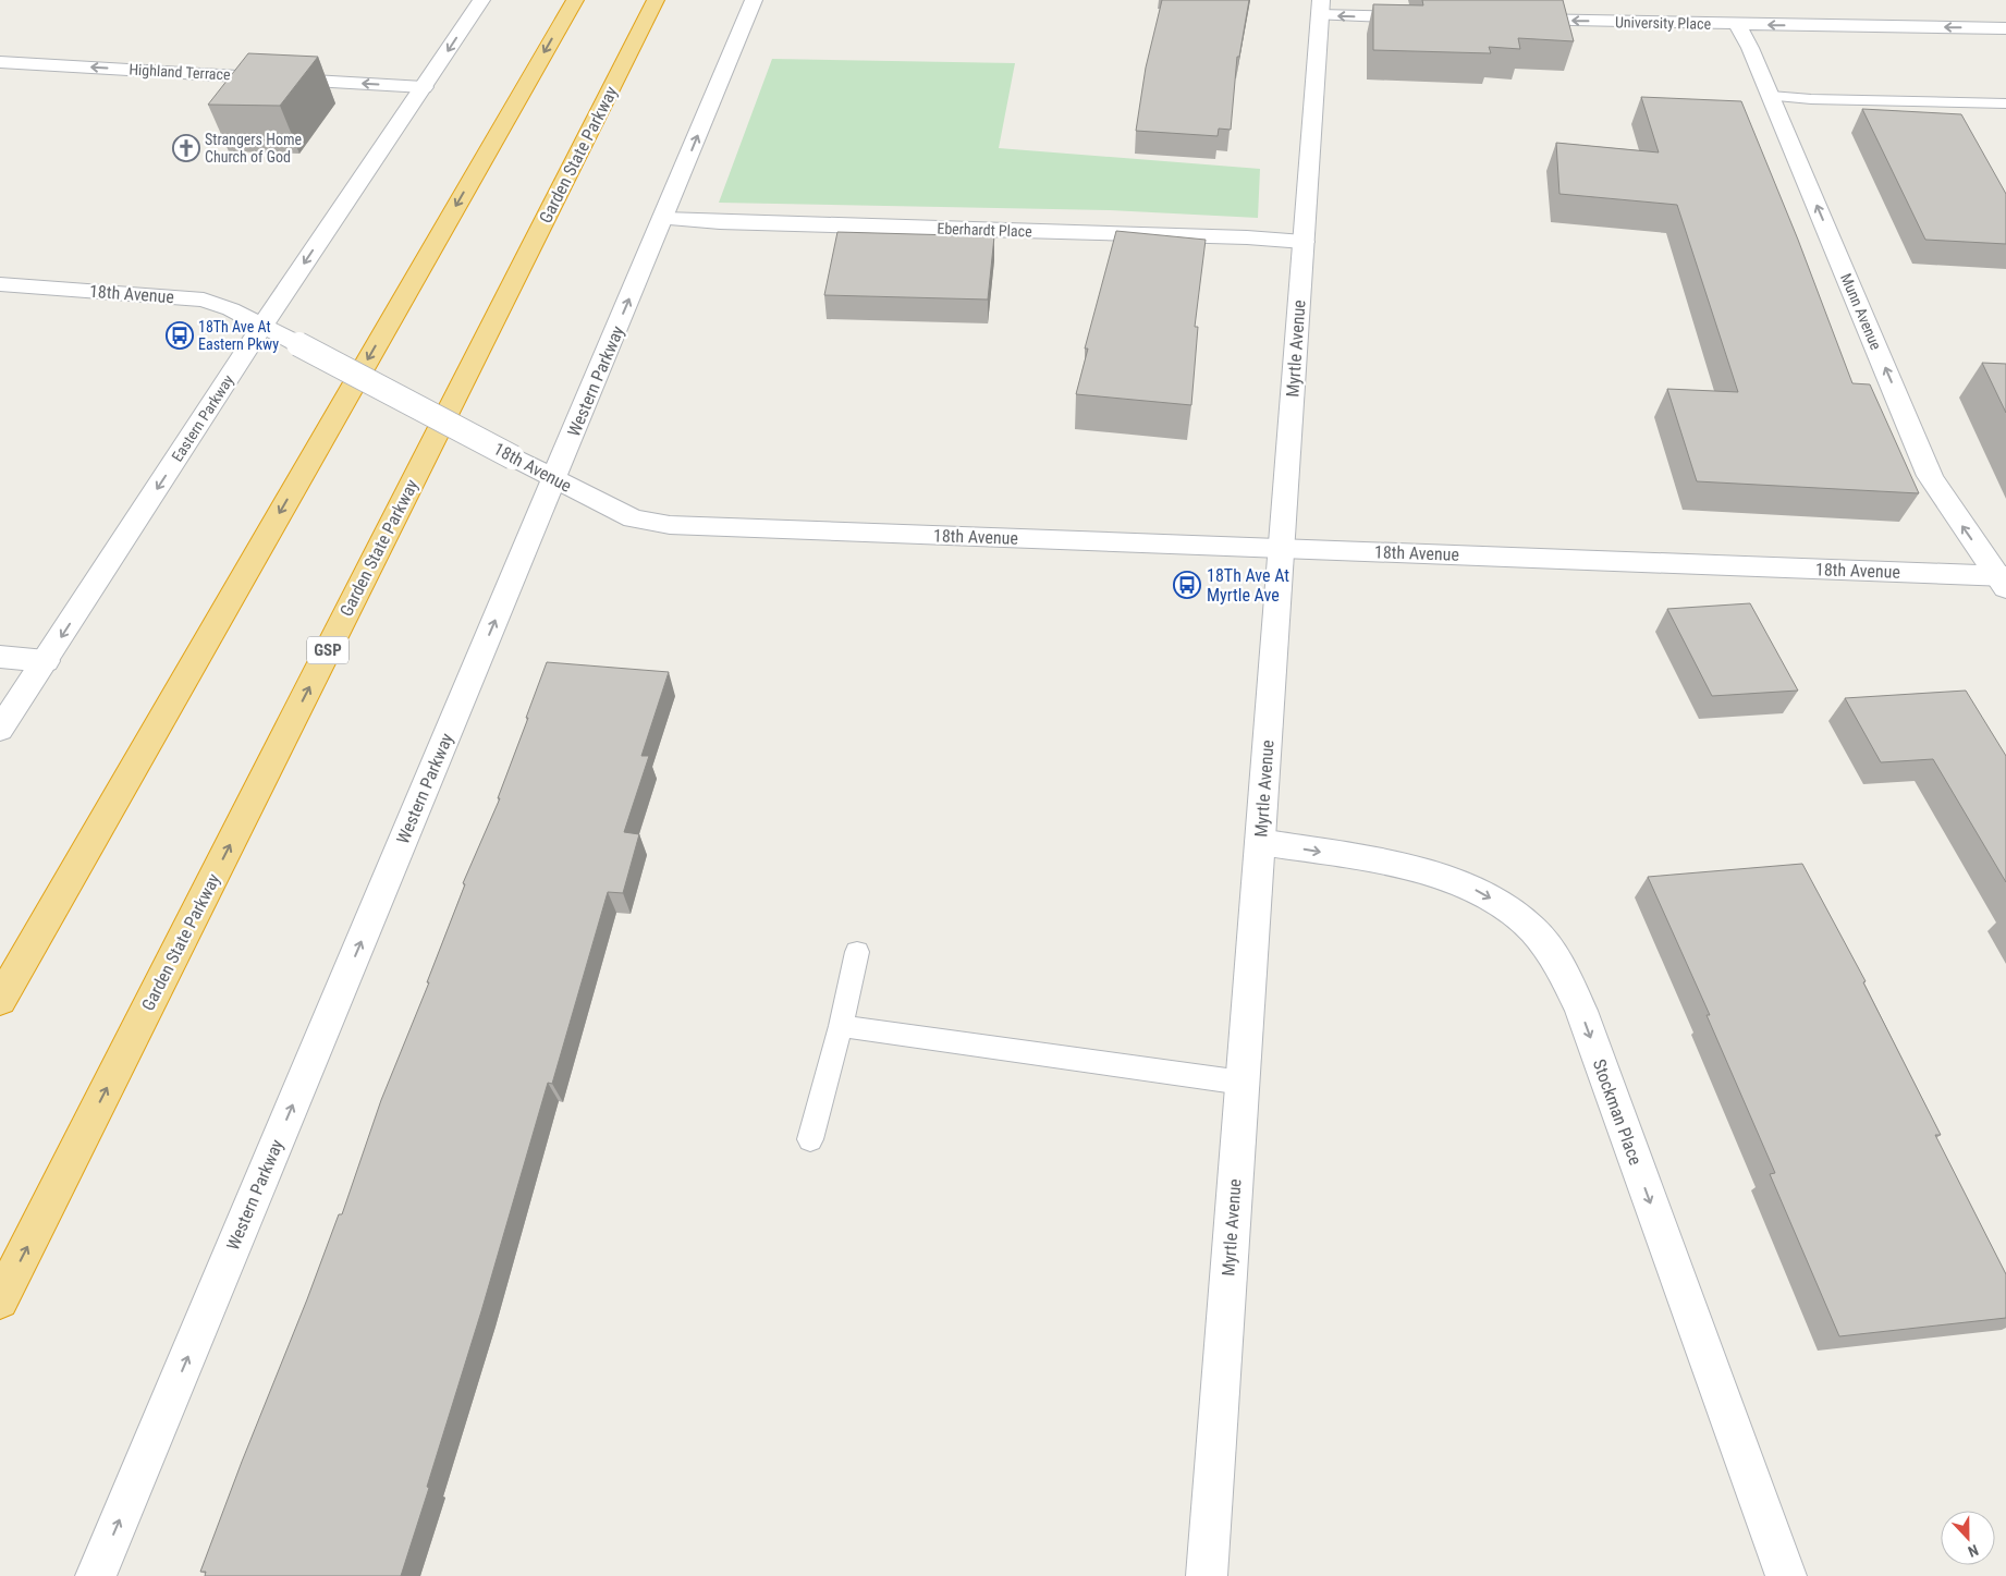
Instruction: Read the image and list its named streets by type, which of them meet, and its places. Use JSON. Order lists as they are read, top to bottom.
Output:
{
  "streets": {
    "highway": ["Garden State Parkway", "GSP"],
    "street": [
      "University Place",
      "Highland Terrace",
      "Eberhardt Place",
      "18th Avenue",
      "Munn Avenue",
      "Myrtle Avenue",
      "Western Parkway",
      "Eastern Parkway",
      "Stockman Place"
    ]
  },
  "crossings": [
    ["University Place", "Munn Avenue"],
    ["Highland Terrace", "Eastern Parkway"],
    ["Eberhardt Place", "Myrtle Avenue"],
    ["Eberhardt Place", "Western Parkway"],
    ["18th Avenue", "Munn Avenue"],
    ["18th Avenue", "Myrtle Avenue"],
    ["18th Avenue", "Western Parkway"],
    ["18th Avenue", "Eastern Parkway"],
    ["Myrtle Avenue", "Stockman Place"]
  ],
  "one_way": [
    "University Place",
    "Highland Terrace",
    "Munn Avenue",
    "Western Parkway",
    "Eastern Parkway",
    "Stockman Place"
  ],
  "places": {
    "church": ["Strangers Home Church of God"],
    "bus stop": ["18Th Ave At Eastern Pkwy", "18Th Ave At Myrtle Ave"]
  },
  "north": "bottom"
}
